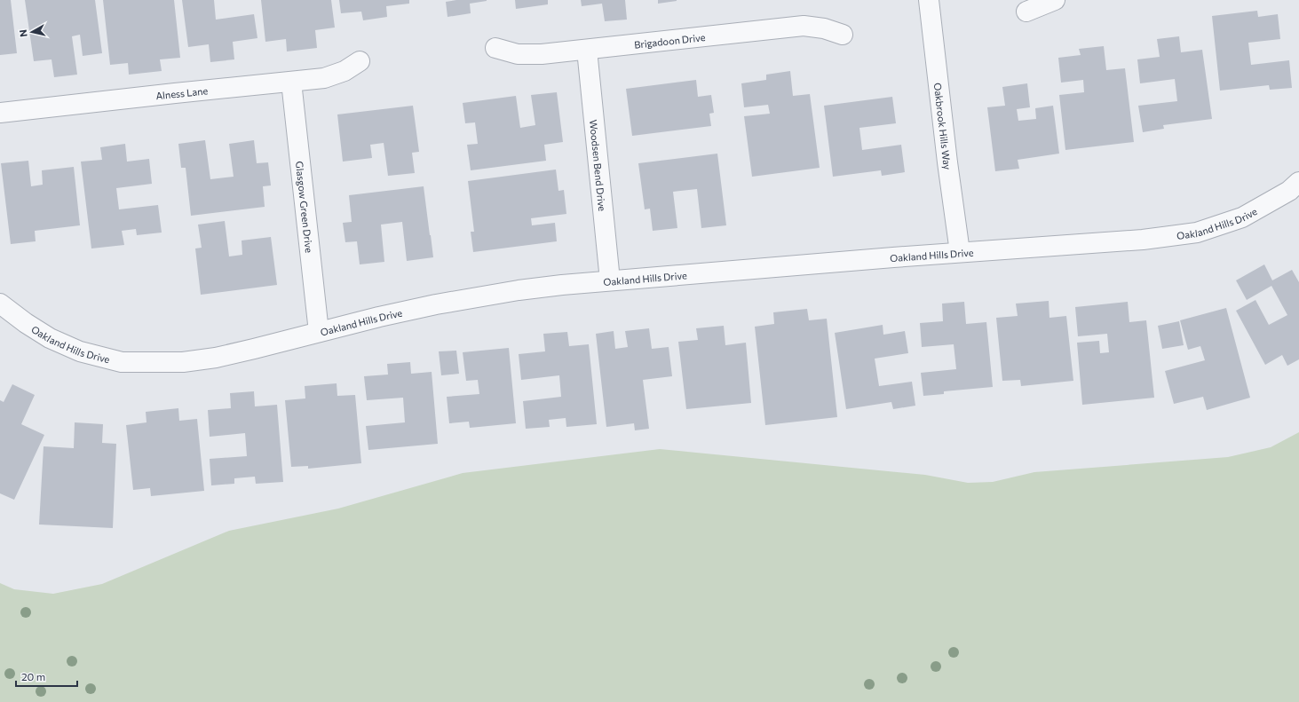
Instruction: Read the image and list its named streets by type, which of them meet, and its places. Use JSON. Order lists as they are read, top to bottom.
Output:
{
  "streets": {
    "street": [
      "Brigadoon Drive",
      "Alness Lane",
      "Oakbrook Hills Way",
      "Woodsen Bend Drive",
      "Glasgow Green Drive",
      "Oakland Hills Drive"
    ]
  },
  "crossings": [
    ["Brigadoon Drive", "Woodsen Bend Drive"],
    ["Alness Lane", "Glasgow Green Drive"],
    ["Oakbrook Hills Way", "Oakland Hills Drive"],
    ["Woodsen Bend Drive", "Oakland Hills Drive"],
    ["Glasgow Green Drive", "Oakland Hills Drive"]
  ],
  "scale_bar": "20 m",
  "north": "left"
}
